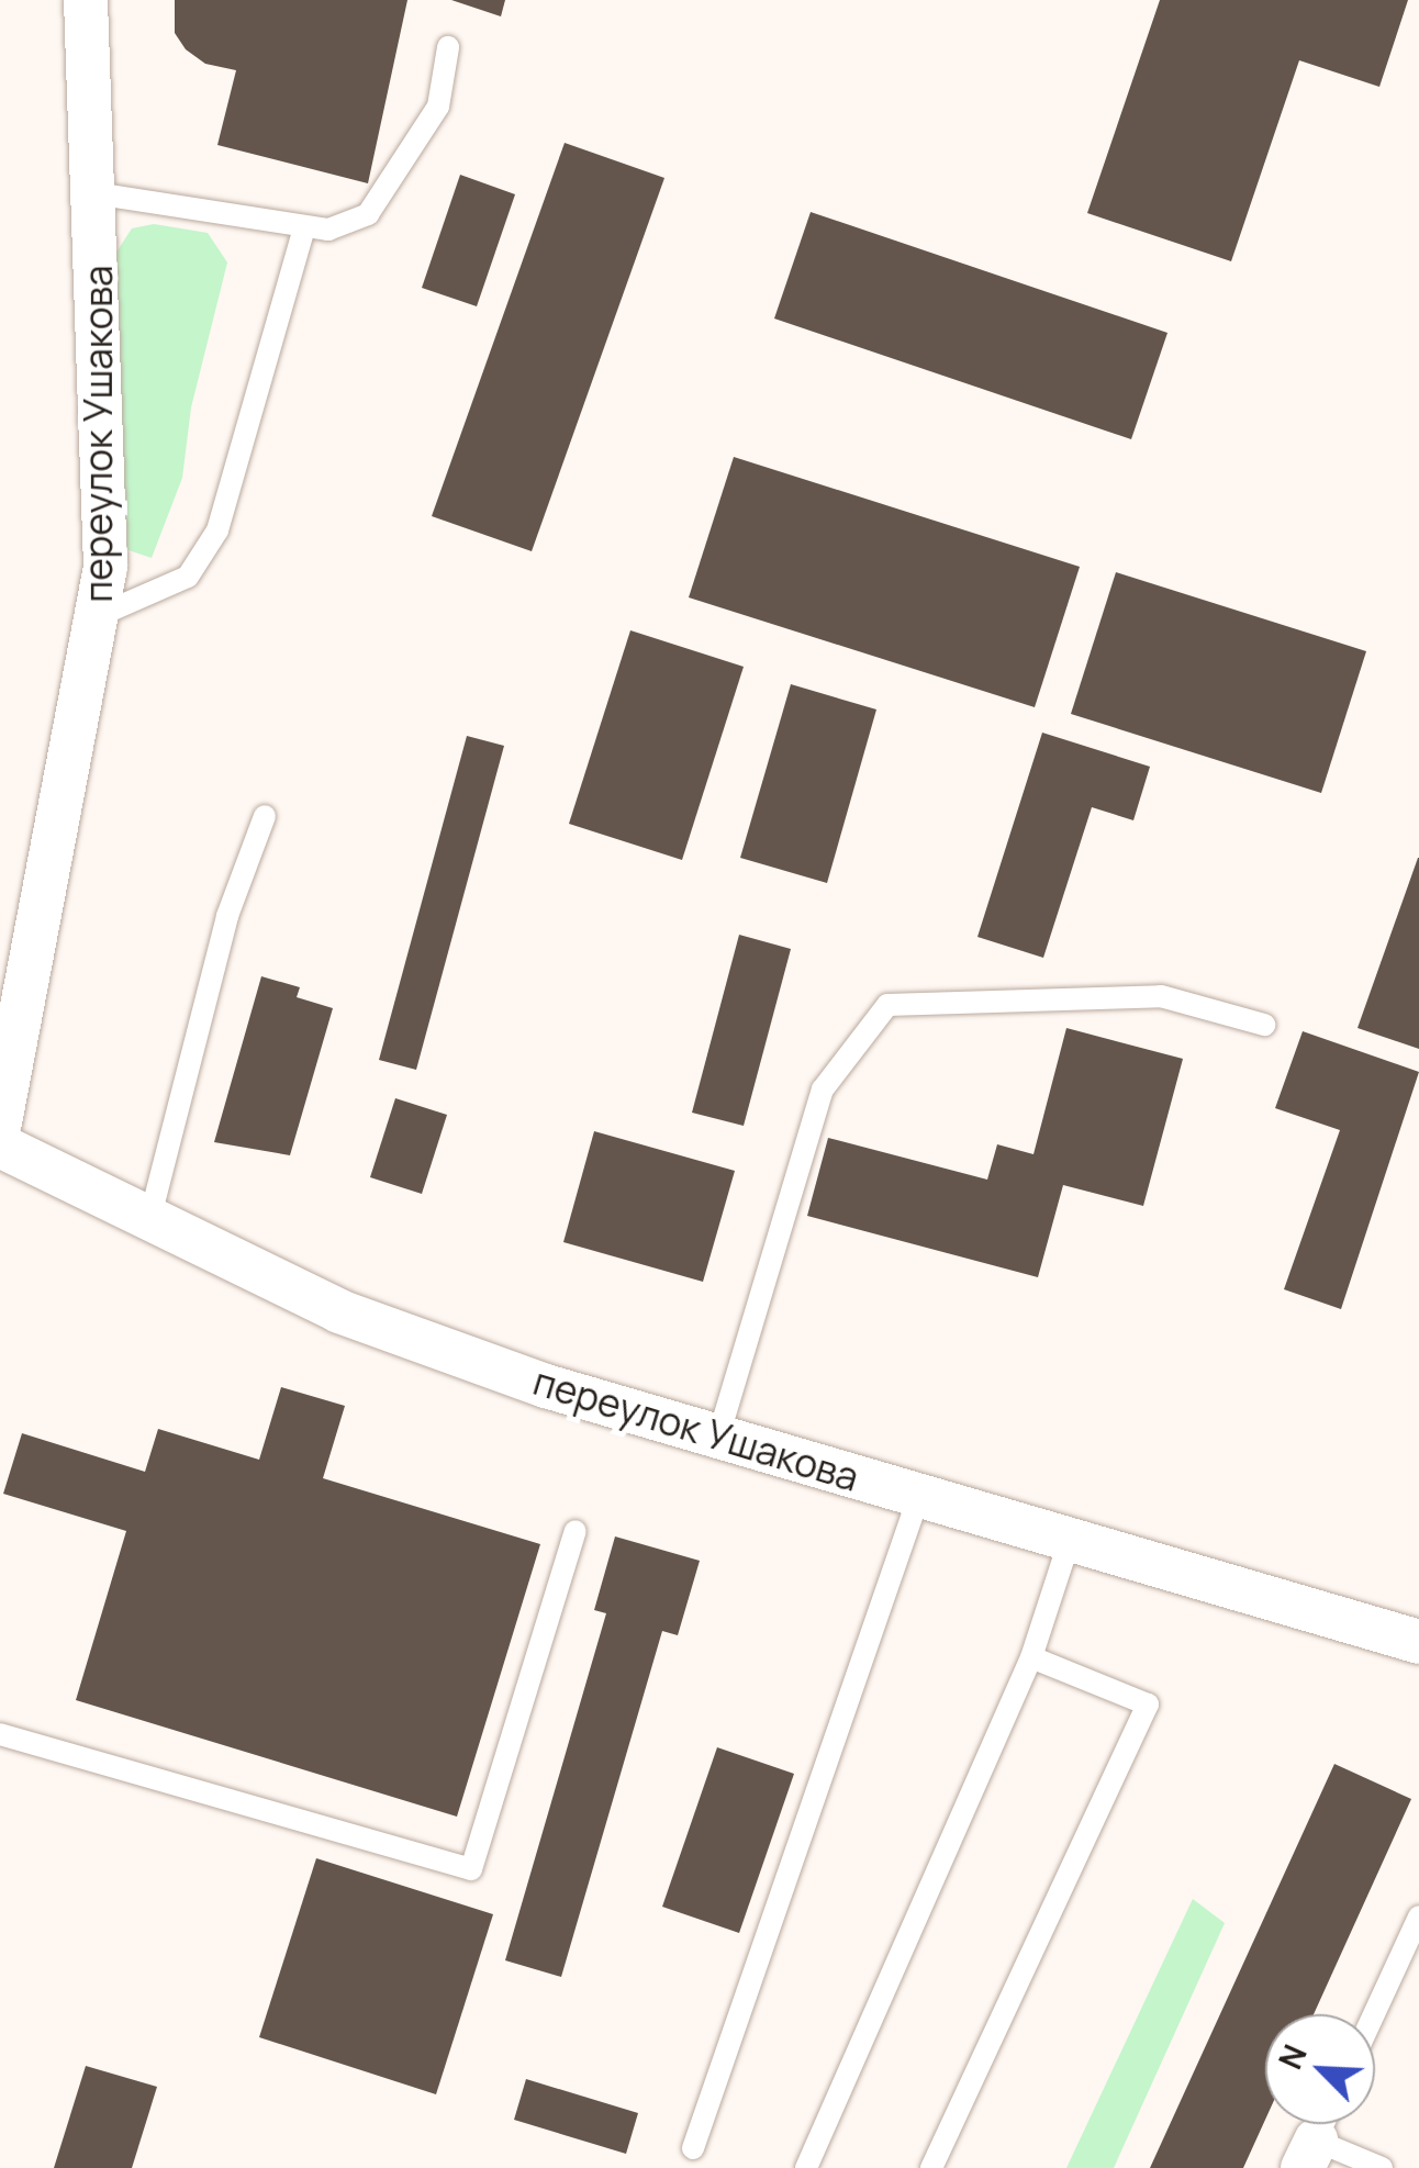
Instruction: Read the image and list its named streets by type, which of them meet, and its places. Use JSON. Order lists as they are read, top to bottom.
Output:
{
  "streets": {
    "street": ["переулок Ушакова"]
  },
  "north": "top left"
}
